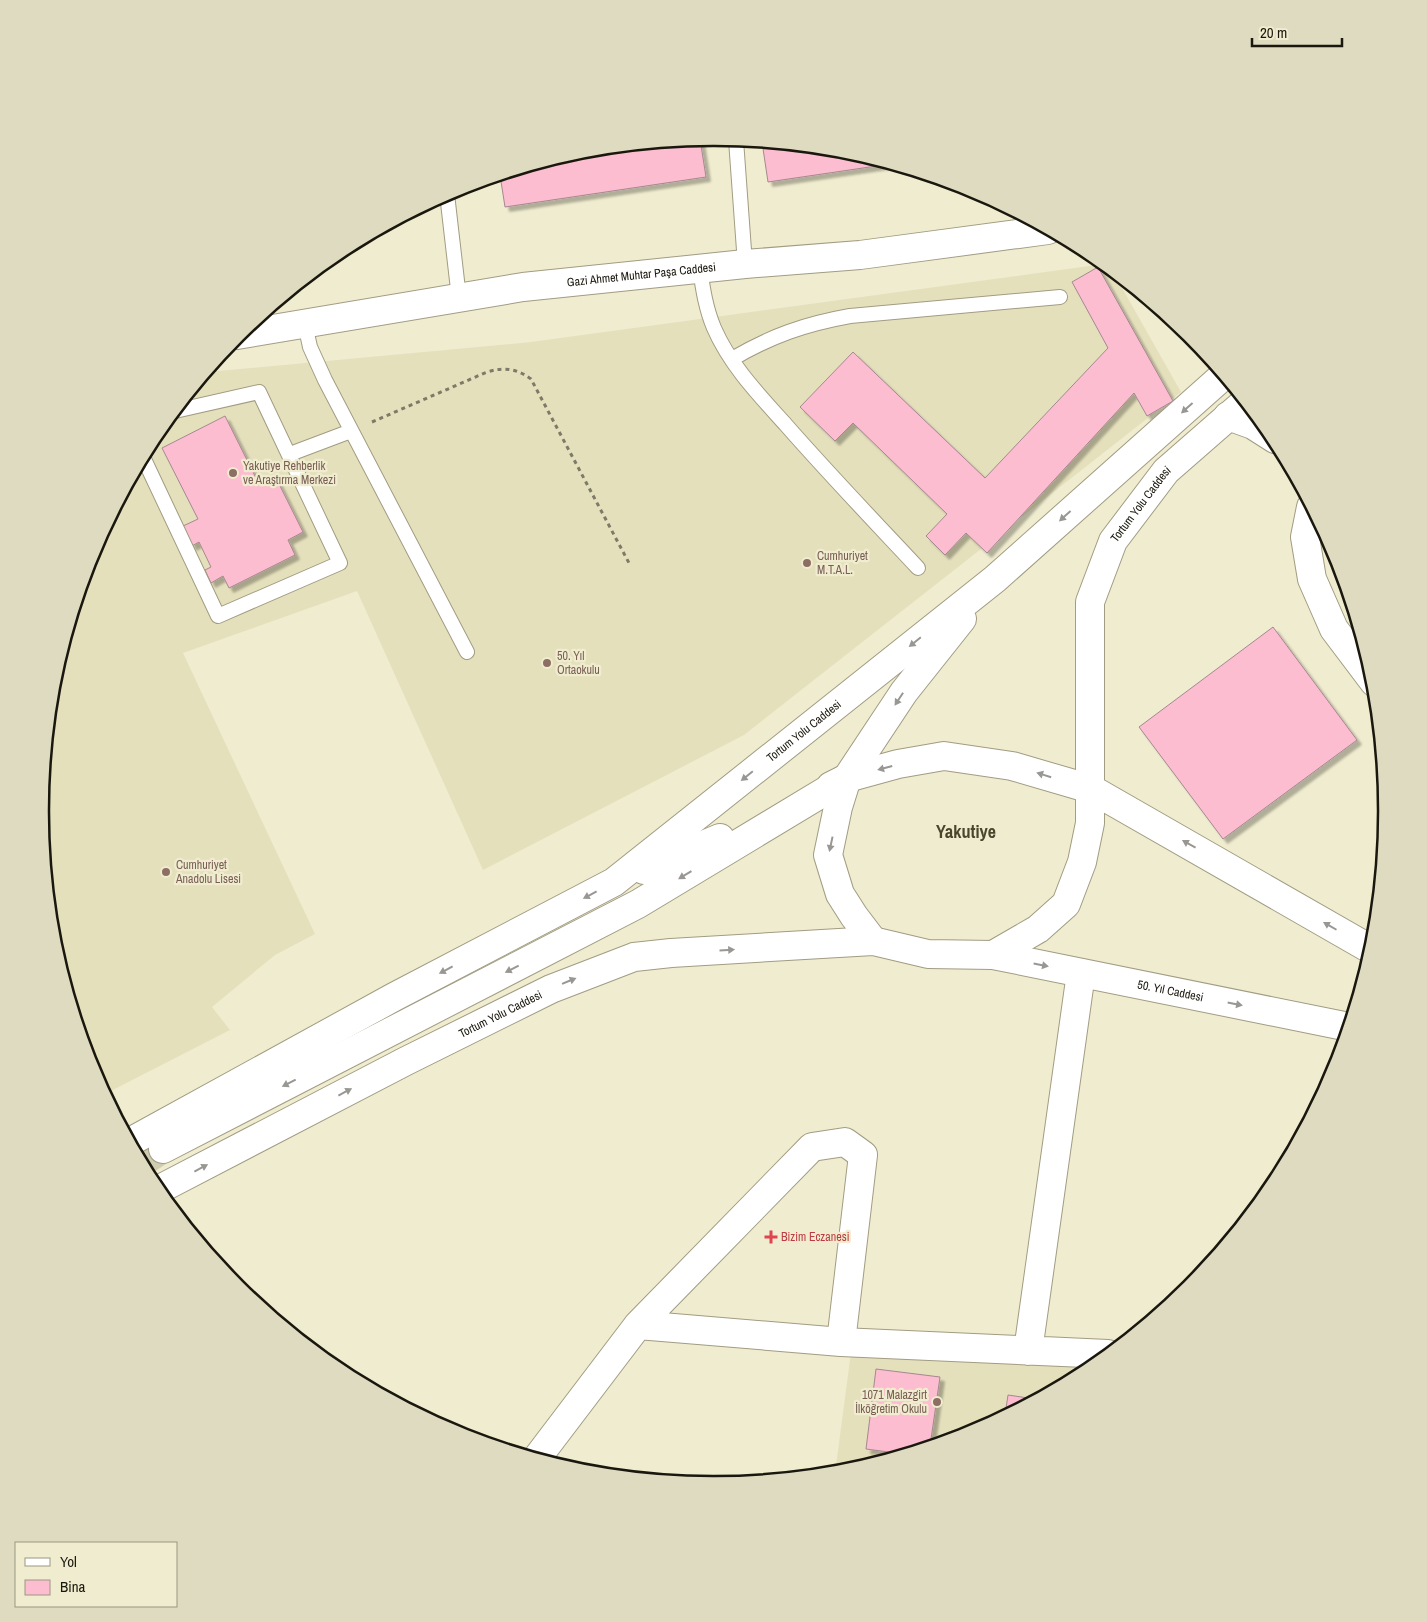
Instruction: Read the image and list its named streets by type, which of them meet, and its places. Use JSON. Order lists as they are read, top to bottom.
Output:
{
  "streets": {
    "main road": ["Gazi Ahmet Muhtar Paşa Caddesi", "Tortum Yolu Caddesi", "50. Yıl Caddesi"]
  },
  "crossings": [
    ["Tortum Yolu Caddesi", "50. Yıl Caddesi"]
  ],
  "districts": ["Yakutiye"],
  "places": {
    "other": [
      "Yakutiye Rehberlik ve Araştırma Merkezi",
      "Cumhuriyet M.T.A.L.",
      "50. Yıl Ortaokulu",
      "Cumhuriyet Anadolu Lisesi",
      "1071 Malazgirt İlköğretim Okulu"
    ],
    "health": ["Bizim Eczanesi"]
  },
  "legend": ["Yol", "Bina"],
  "scale_bar": "20 m"
}
